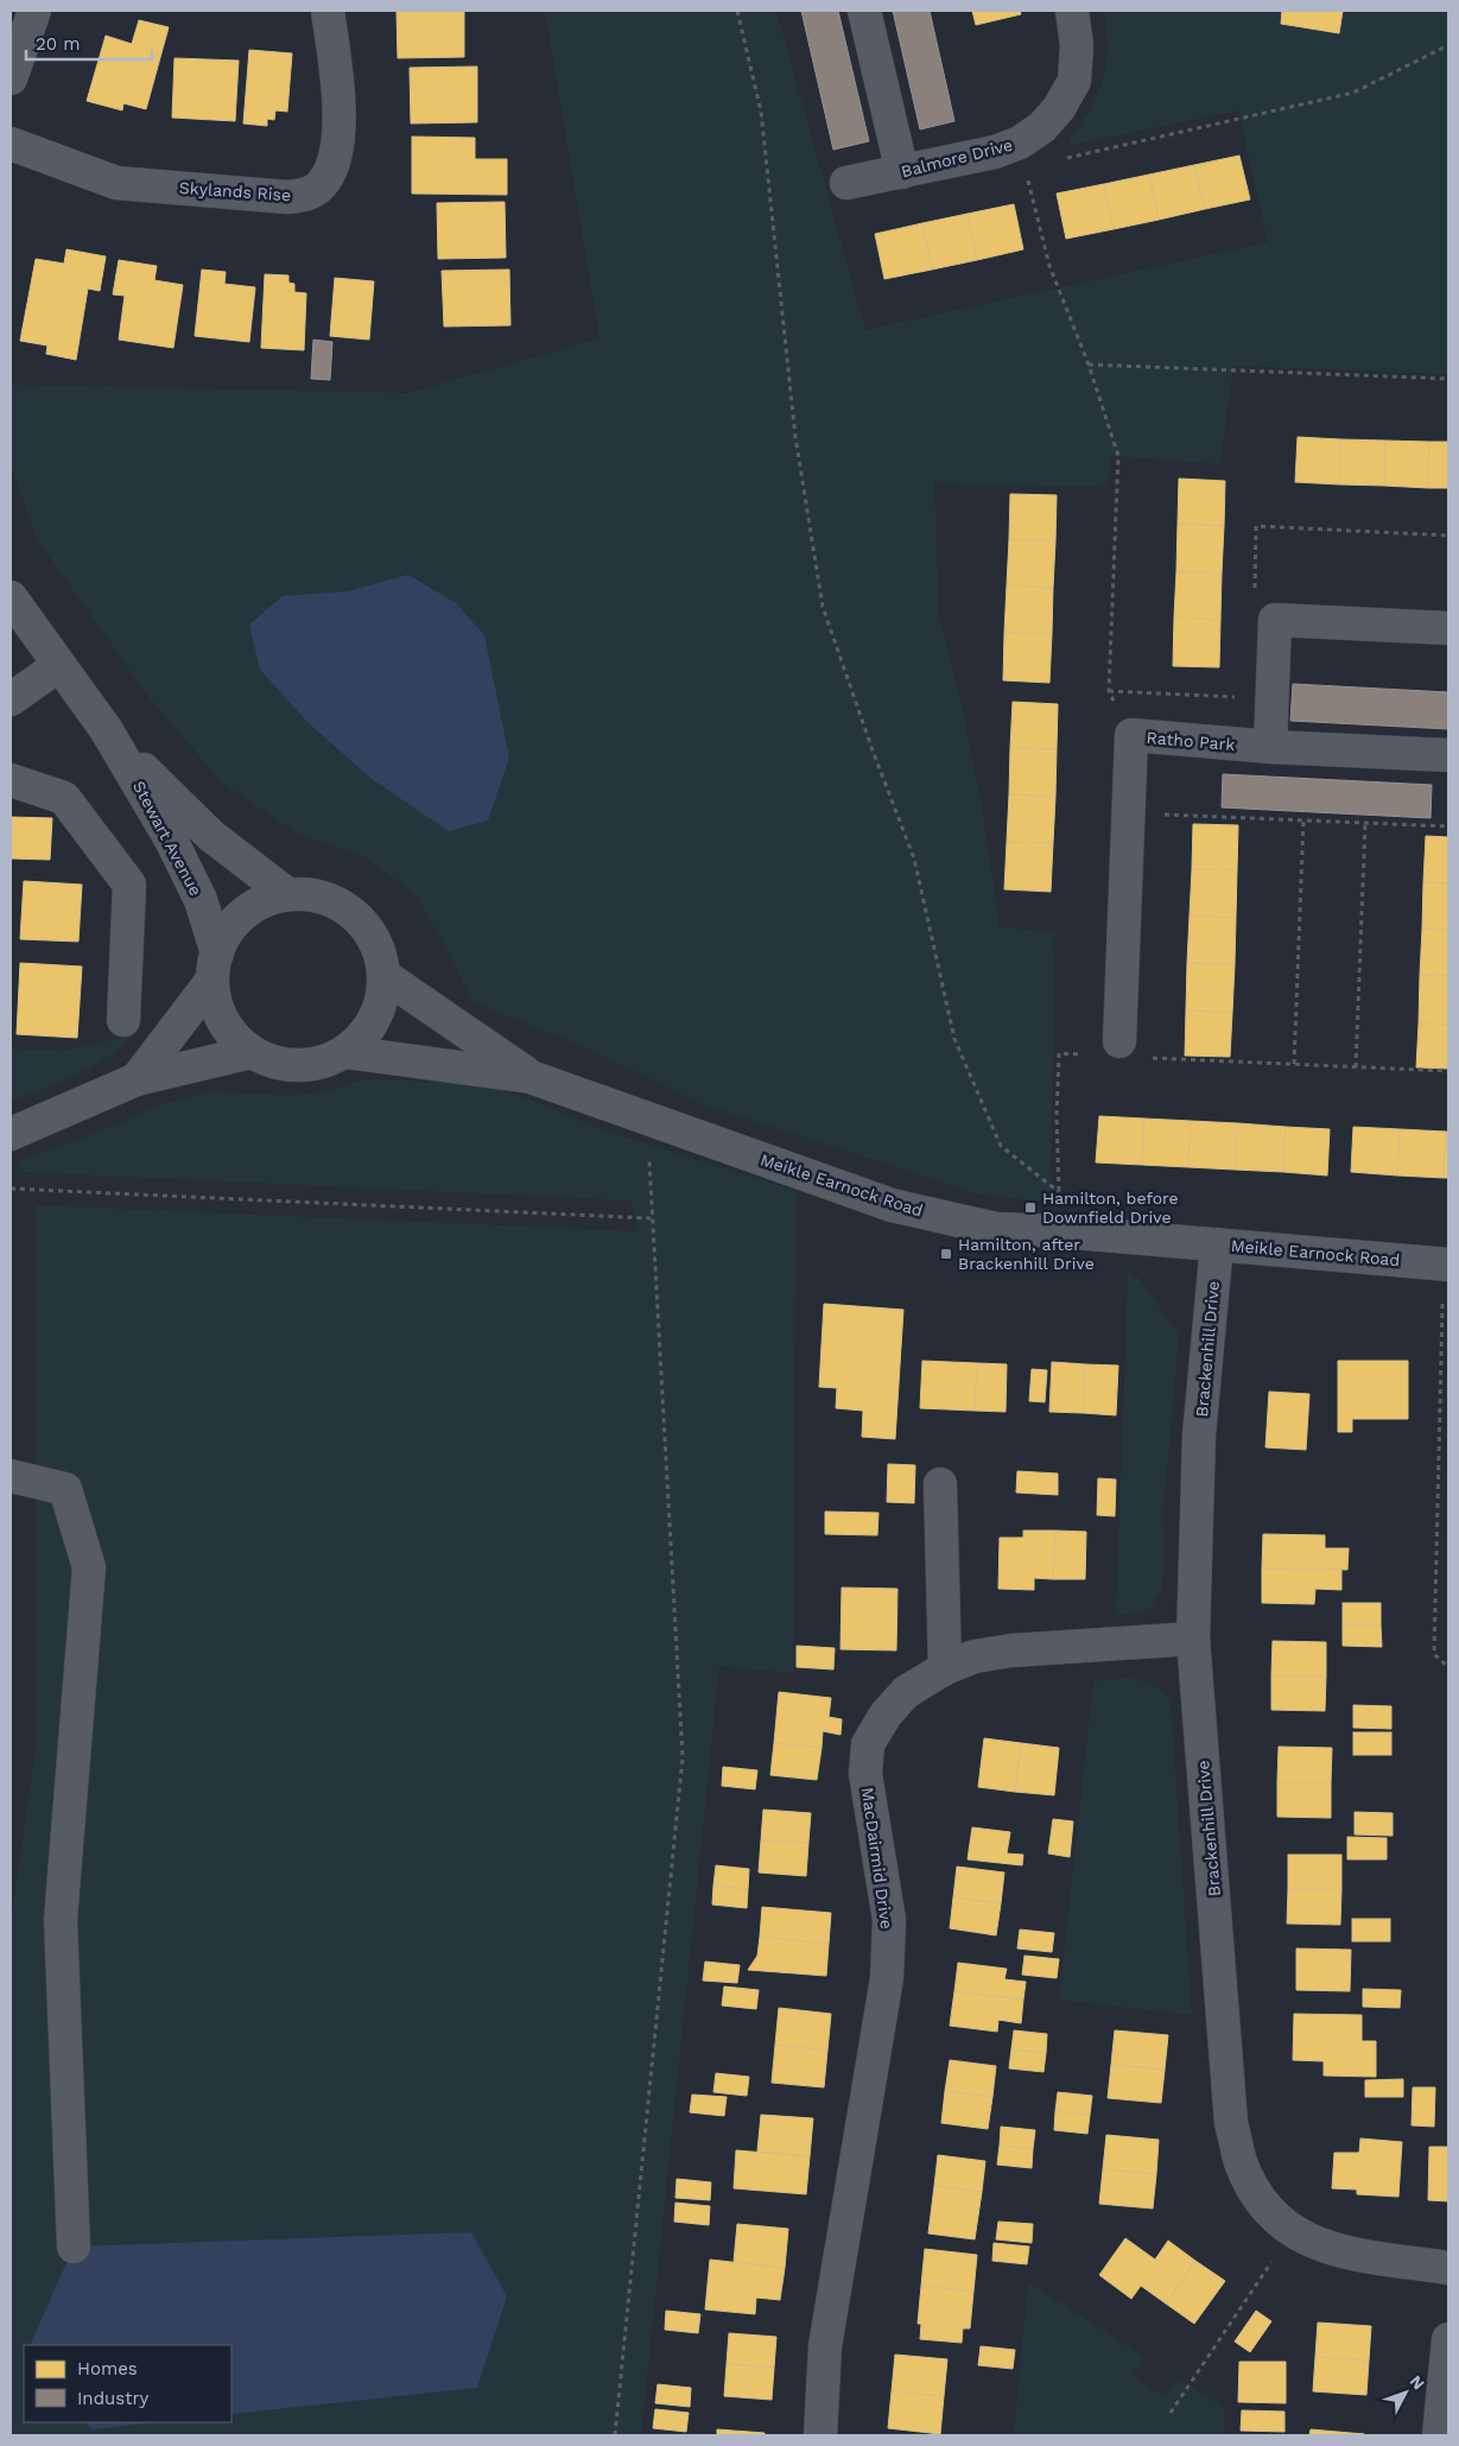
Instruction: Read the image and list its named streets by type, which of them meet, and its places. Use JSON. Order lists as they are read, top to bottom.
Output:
{
  "streets": {
    "street": [
      "Balmore Drive",
      "Skylands Rise",
      "Ratho Park",
      "Stewart Avenue",
      "Meikle Earnock Road",
      "Brackenhill Drive",
      "MacDairmid Drive"
    ]
  },
  "crossings": [
    ["Stewart Avenue", "Meikle Earnock Road"],
    ["Meikle Earnock Road", "Brackenhill Drive"],
    ["Brackenhill Drive", "MacDairmid Drive"]
  ],
  "places": {
    "transit": ["Hamilton, before Downfield Drive", "Hamilton, after Brackenhill Drive"]
  },
  "legend": ["Homes", "Industry"],
  "scale_bar": "20 m",
  "north": "top right"
}
